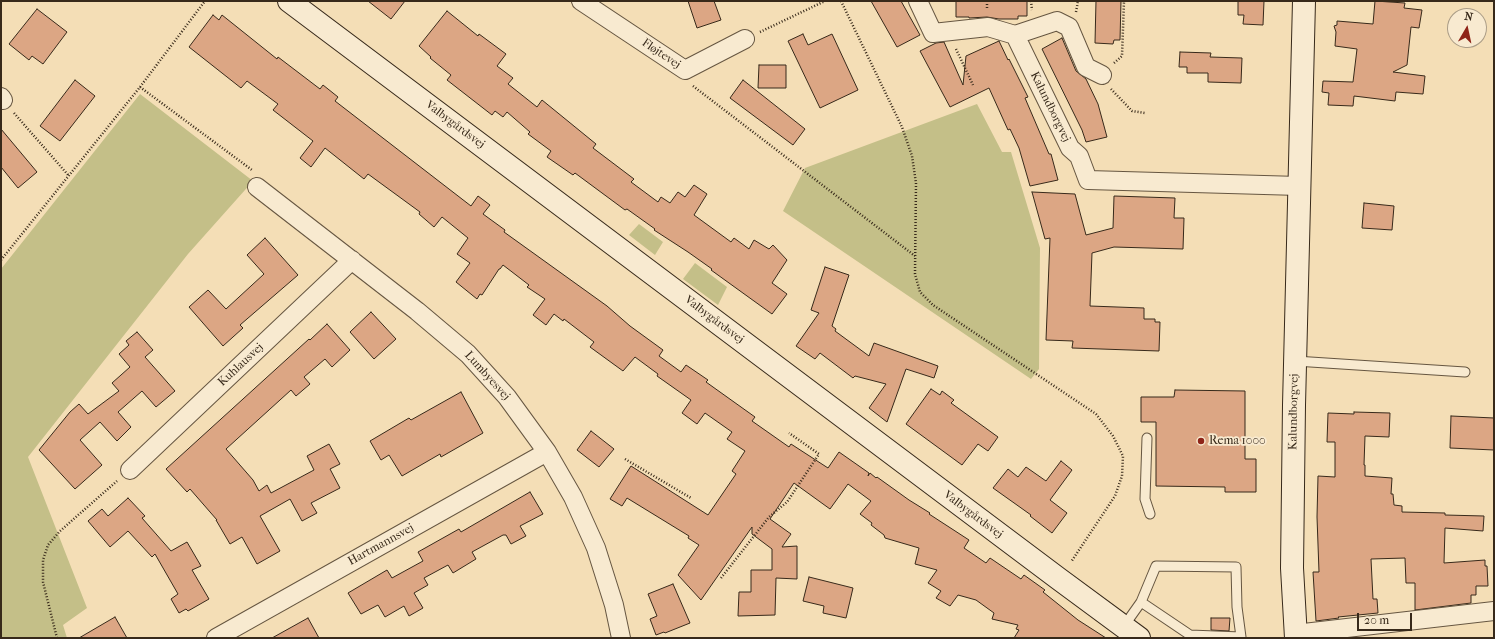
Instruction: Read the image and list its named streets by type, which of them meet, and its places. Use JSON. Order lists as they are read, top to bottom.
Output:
{
  "streets": {
    "street": [
      "Fløjtevej",
      "Kalundborgvej",
      "Valbygårdsvej",
      "Kuhlausvej",
      "Lumbyesvej",
      "Hartmannsvej"
    ]
  },
  "crossings": [
    ["Kuhlausvej", "Lumbyesvej"],
    ["Lumbyesvej", "Hartmannsvej"]
  ],
  "places": ["Rema 1000"],
  "scale_bar": "20 m",
  "north": "top"
}
